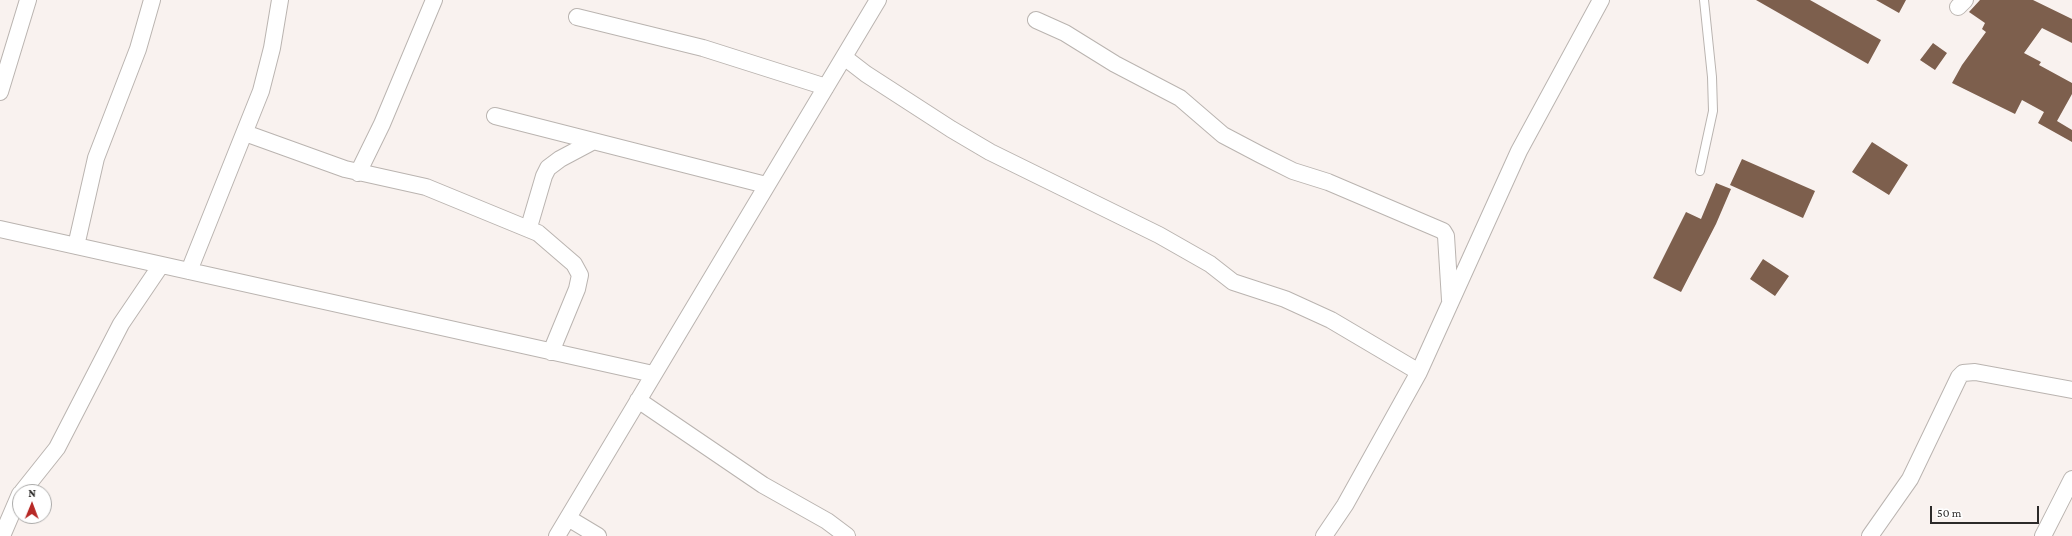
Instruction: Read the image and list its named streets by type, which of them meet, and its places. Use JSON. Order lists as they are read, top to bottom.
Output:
{
  "scale_bar": "50 m",
  "north": "top"
}
